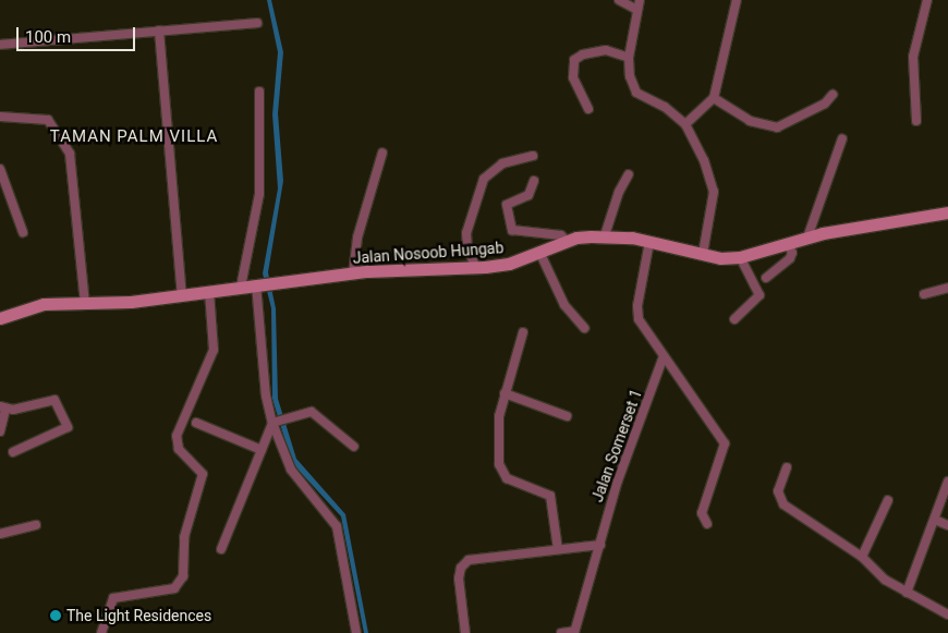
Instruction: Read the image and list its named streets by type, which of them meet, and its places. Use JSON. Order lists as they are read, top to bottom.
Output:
{
  "streets": {
    "main road": ["Jalan Nosoob Hungab"],
    "street": ["Jalan Somerset 1"]
  },
  "districts": ["TAMAN PALM VILLA"],
  "places": ["The Light Residences"],
  "scale_bar": "100 m"
}
